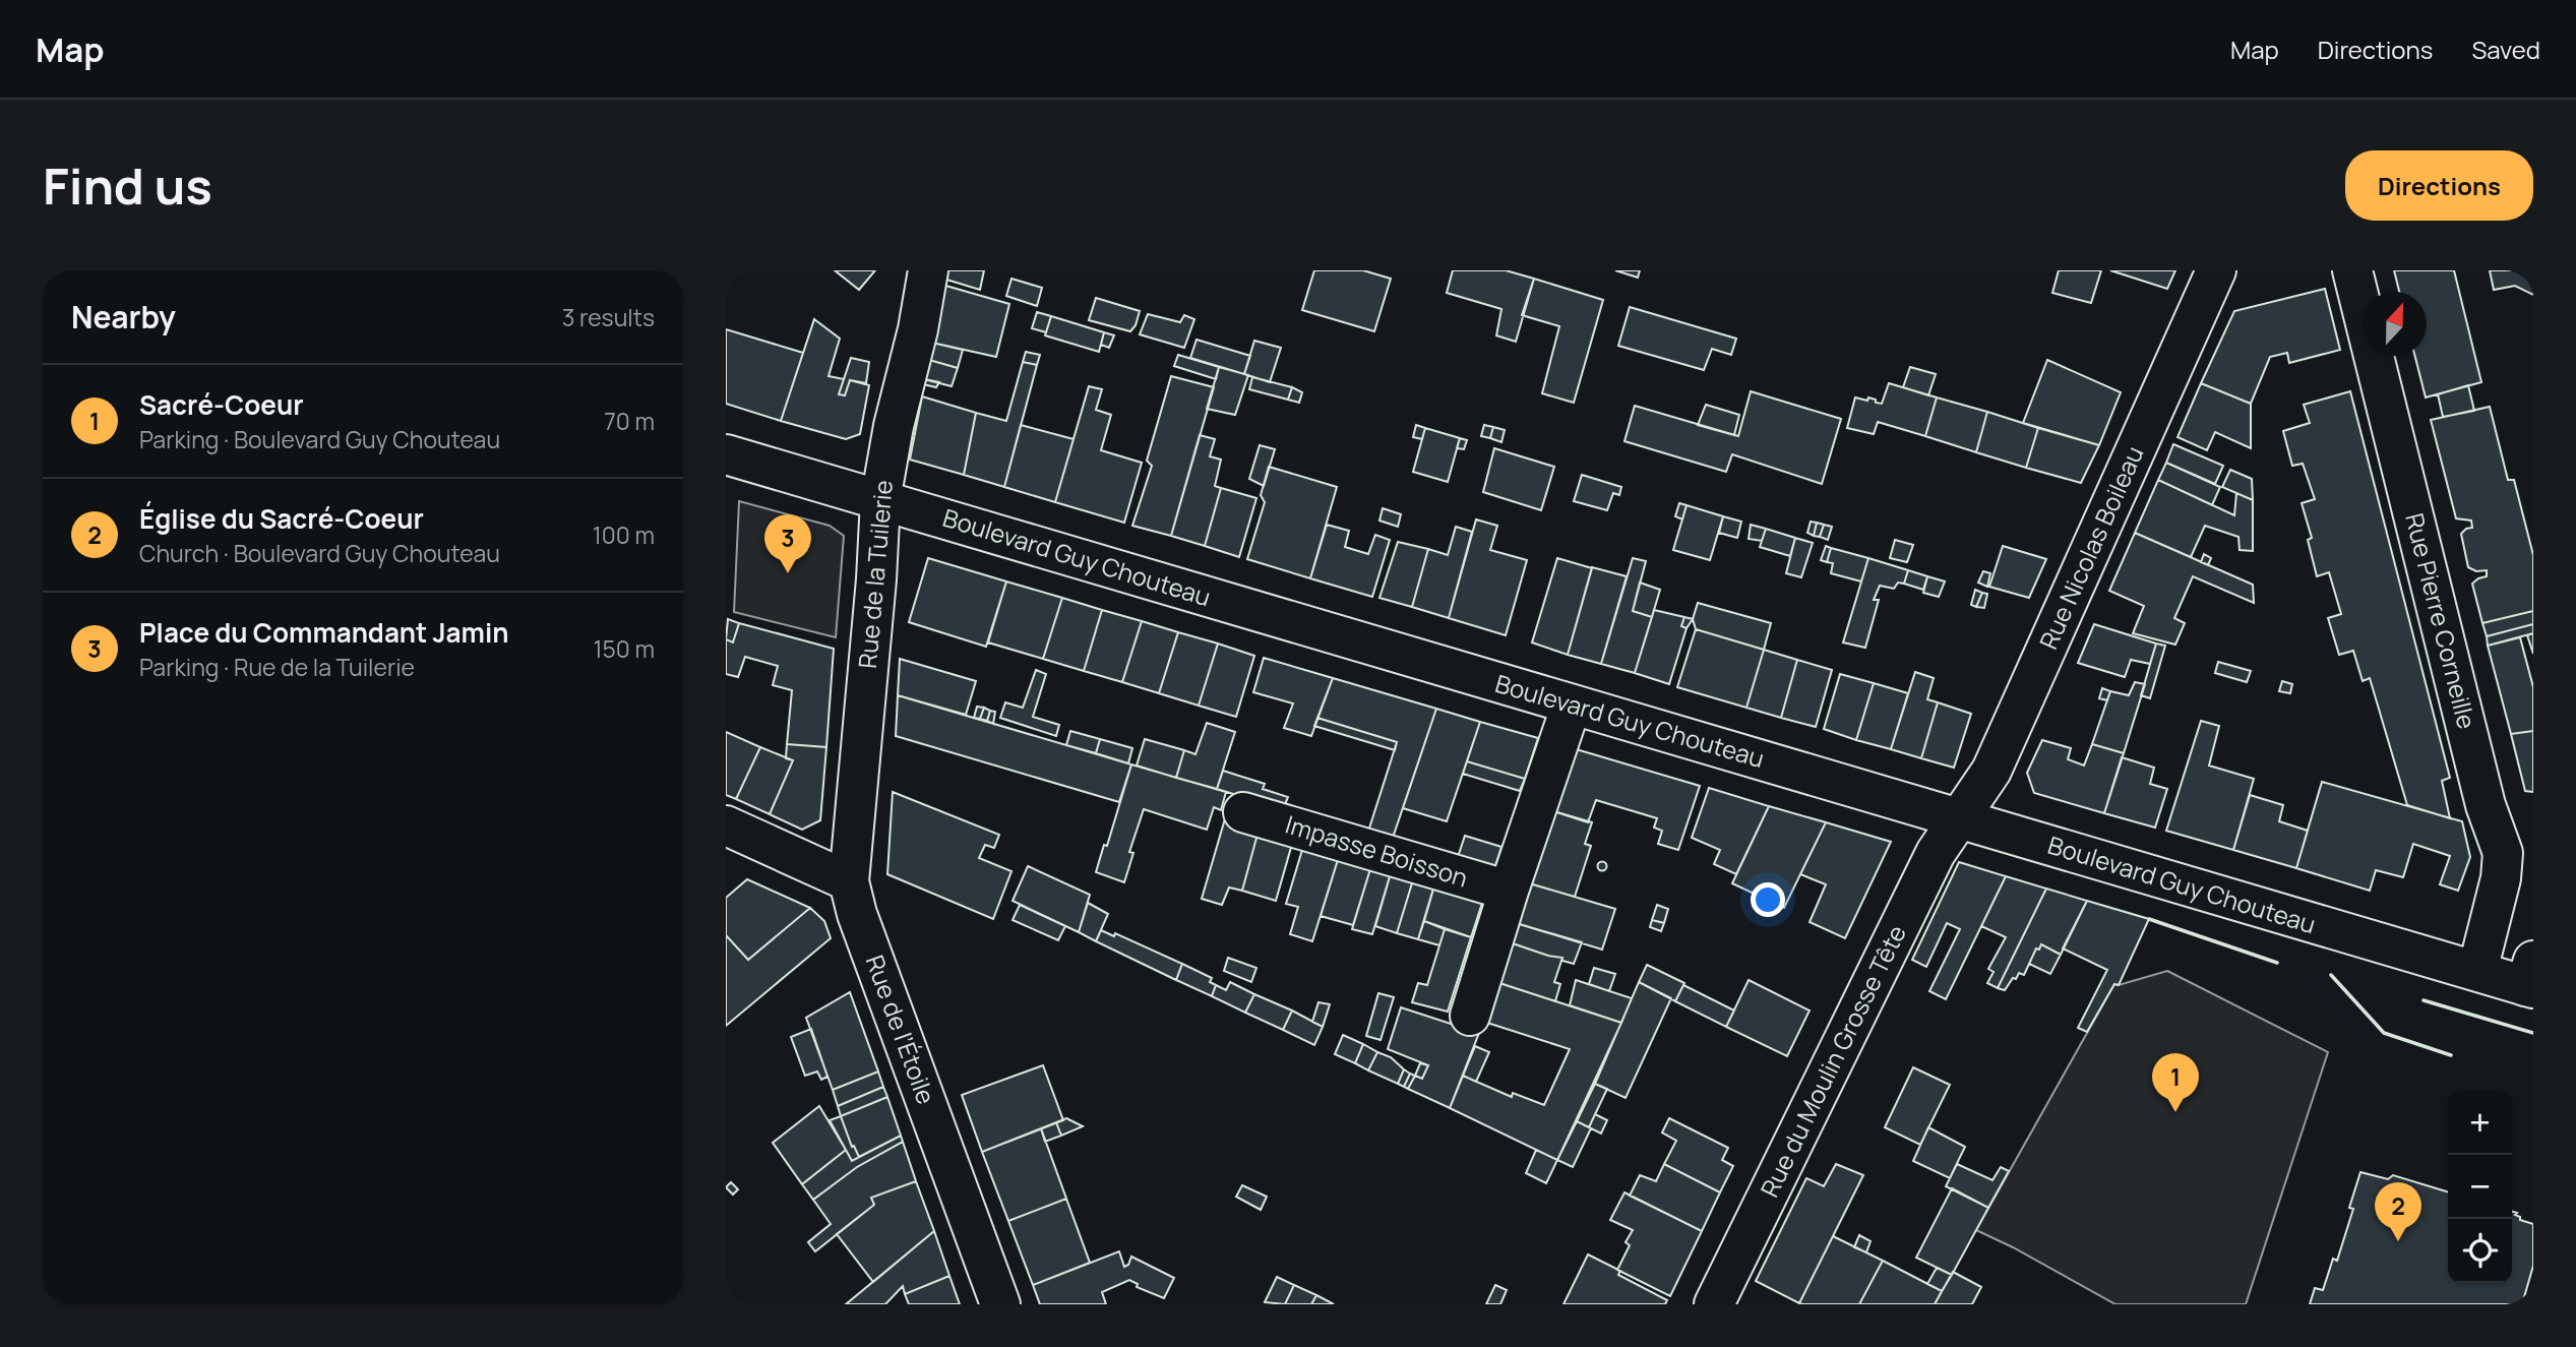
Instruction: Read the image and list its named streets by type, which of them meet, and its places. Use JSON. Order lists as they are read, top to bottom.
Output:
{
  "streets": {
    "street": [
      "Rue Nicolas Boileau",
      "Boulevard Guy Chouteau",
      "Rue de la Tuilerie",
      "Rue Pierre Corneille",
      "Impasse Boisson",
      "Rue de l’Étoile",
      "Rue du Moulin Grosse Tête"
    ]
  },
  "crossings": [
    ["Rue Nicolas Boileau", "Boulevard Guy Chouteau"],
    ["Rue Nicolas Boileau", "Rue du Moulin Grosse Tête"],
    ["Boulevard Guy Chouteau", "Rue de la Tuilerie"],
    ["Boulevard Guy Chouteau", "Rue Pierre Corneille"],
    ["Boulevard Guy Chouteau", "Rue du Moulin Grosse Tête"],
    ["Rue de la Tuilerie", "Rue de l’Étoile"]
  ],
  "north": "top",
  "page": {
    "header": "Map",
    "nav": ["Map", "Directions", "Saved"],
    "buttons": "Directions",
    "title": "Find us",
    "heading": ["Nearby", "3 results"],
    "list": [
      {
        "mark": "1",
        "name": "Sacré-Coeur",
        "note": "Parking · Boulevard Guy Chouteau",
        "value": "70 m"
      },
      {
        "mark": "2",
        "name": "Église du Sacré-Coeur",
        "note": "Church · Boulevard Guy Chouteau",
        "value": "100 m"
      },
      {
        "mark": "3",
        "name": "Place du Commandant Jamin",
        "note": "Parking · Rue de la Tuilerie",
        "value": "150 m"
      }
    ],
    "pins": ["3", "1", "2"],
    "map_buttons": ["+", "−"]
  }
}
